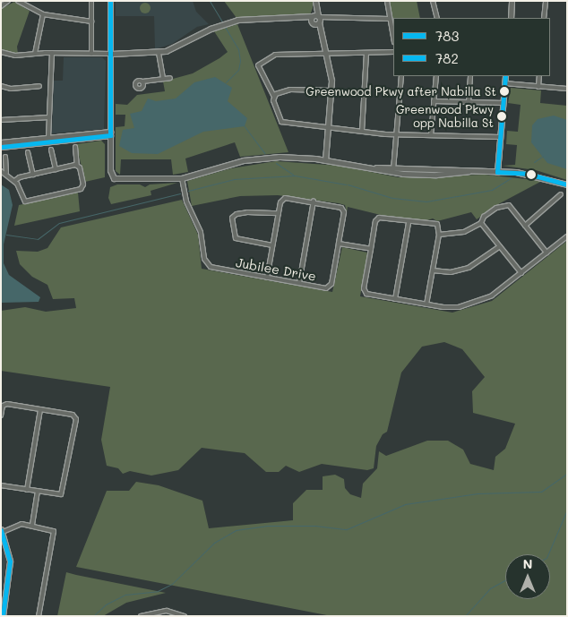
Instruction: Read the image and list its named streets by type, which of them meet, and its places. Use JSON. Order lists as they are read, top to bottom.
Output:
{
  "streets": {
    "street": ["Jubilee Drive"]
  },
  "places": ["Greenwood Pkwy after Nabilla St", "Greenwood Pkwy opp Nabilla St"],
  "lines": ["transit line 783", "transit line 782"],
  "legend": ["783", "782"],
  "north": "top"
}
